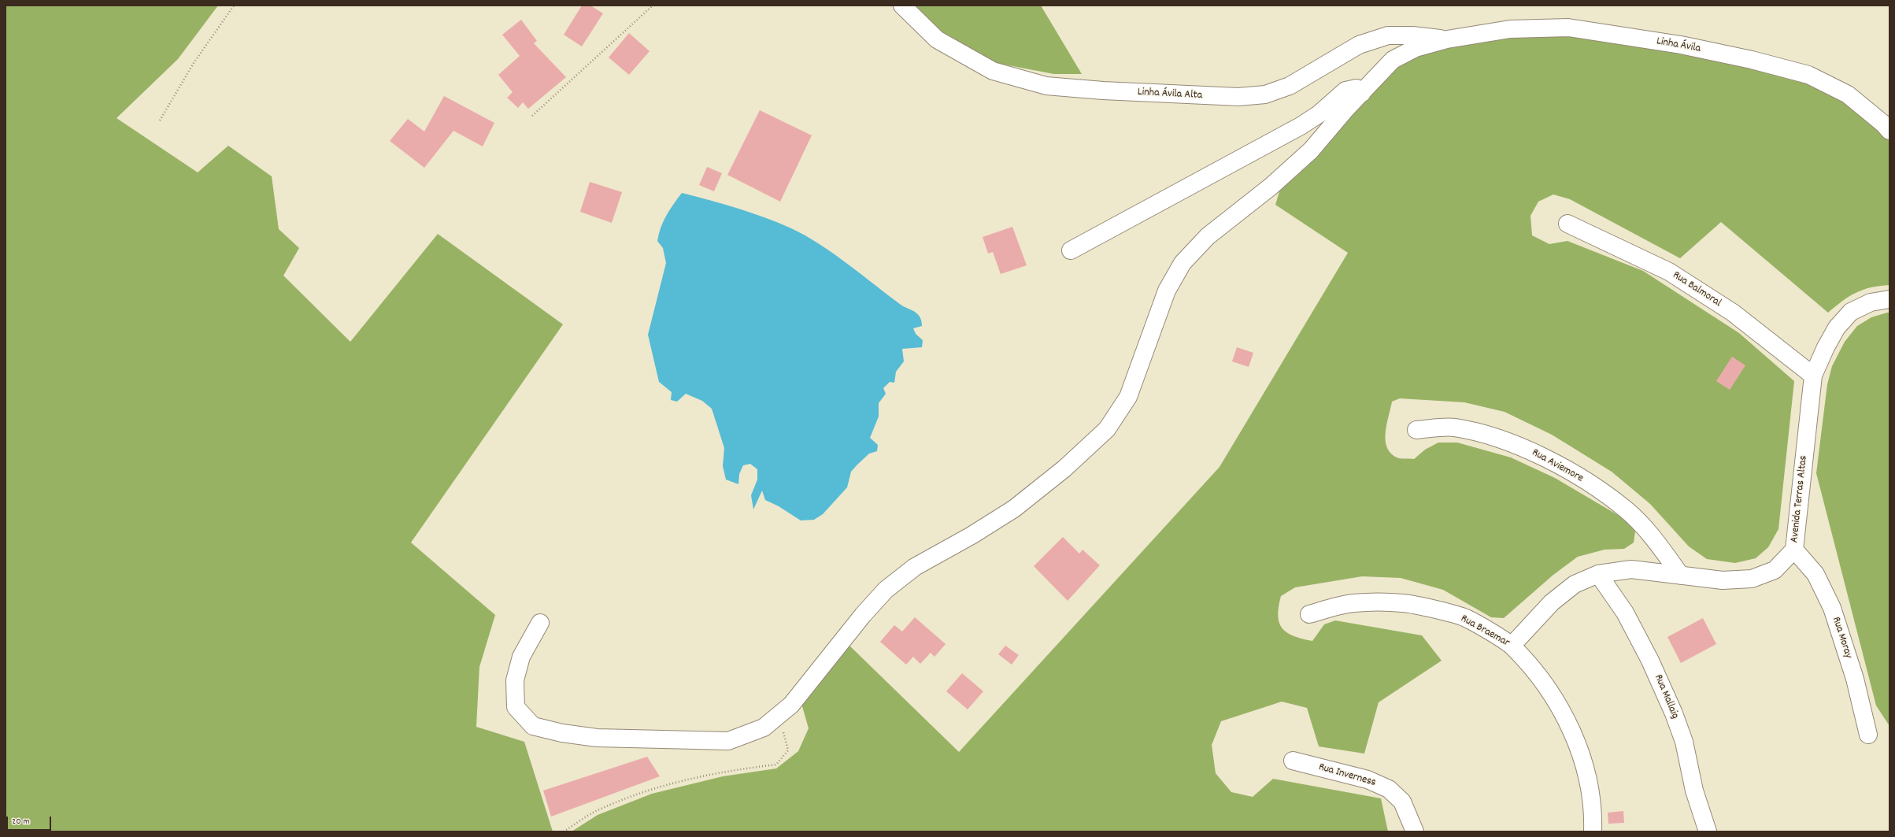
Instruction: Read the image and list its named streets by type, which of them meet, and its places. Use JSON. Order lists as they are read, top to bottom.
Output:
{
  "streets": {
    "street": [
      "Linha Ávila",
      "Linha Ávila Alta",
      "Rua Balmoral",
      "Rua Aviemore",
      "Avenida Terras Altas",
      "Rua Braemar",
      "Rua Moray",
      "Rua Mallaig",
      "Rua Inverness"
    ]
  },
  "crossings": [
    ["Linha Ávila", "Linha Ávila Alta"],
    ["Rua Balmoral", "Avenida Terras Altas"],
    ["Rua Aviemore", "Avenida Terras Altas"],
    ["Avenida Terras Altas", "Rua Braemar"],
    ["Avenida Terras Altas", "Rua Moray"],
    ["Avenida Terras Altas", "Rua Mallaig"]
  ],
  "scale_bar": "20 m"
}
